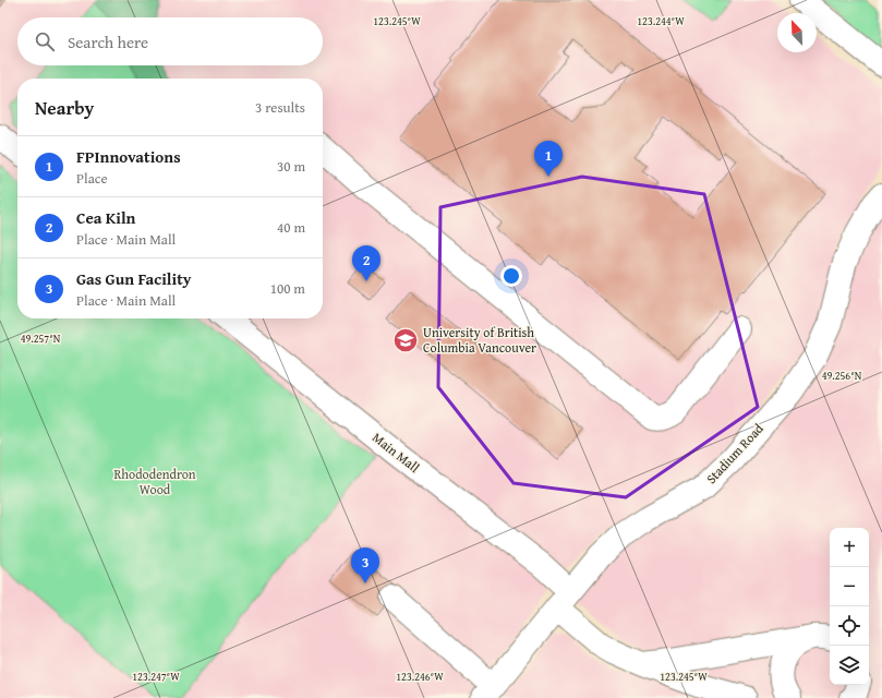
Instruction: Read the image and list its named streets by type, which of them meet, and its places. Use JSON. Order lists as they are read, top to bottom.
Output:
{
  "streets": {
    "street": ["Main Mall", "Stadium Road"]
  },
  "crossings": [
    ["Main Mall", "Stadium Road"]
  ],
  "parks": ["Rhododendron Wood"],
  "places": {
    "school or university": ["University of British Columbia Vancouver"]
  },
  "north": "top left",
  "page": {
    "search": "Search here",
    "heading": ["Nearby", "3 results"],
    "list": [
      {
        "mark": "1",
        "name": "FPInnovations",
        "note": "Place",
        "value": "30 m"
      },
      {
        "mark": "2",
        "name": "Cea Kiln",
        "note": "Place · Main Mall",
        "value": "40 m"
      },
      {
        "mark": "3",
        "name": "Gas Gun Facility",
        "note": "Place · Main Mall",
        "value": "100 m"
      }
    ],
    "pins": ["1", "2", "3"],
    "map_buttons": ["+", "−"]
  },
  "coordinates": [
    "123.245°W",
    "123.244°W",
    "49.257°N",
    "49.256°N",
    "123.247°W",
    "123.246°W"
  ]
}
